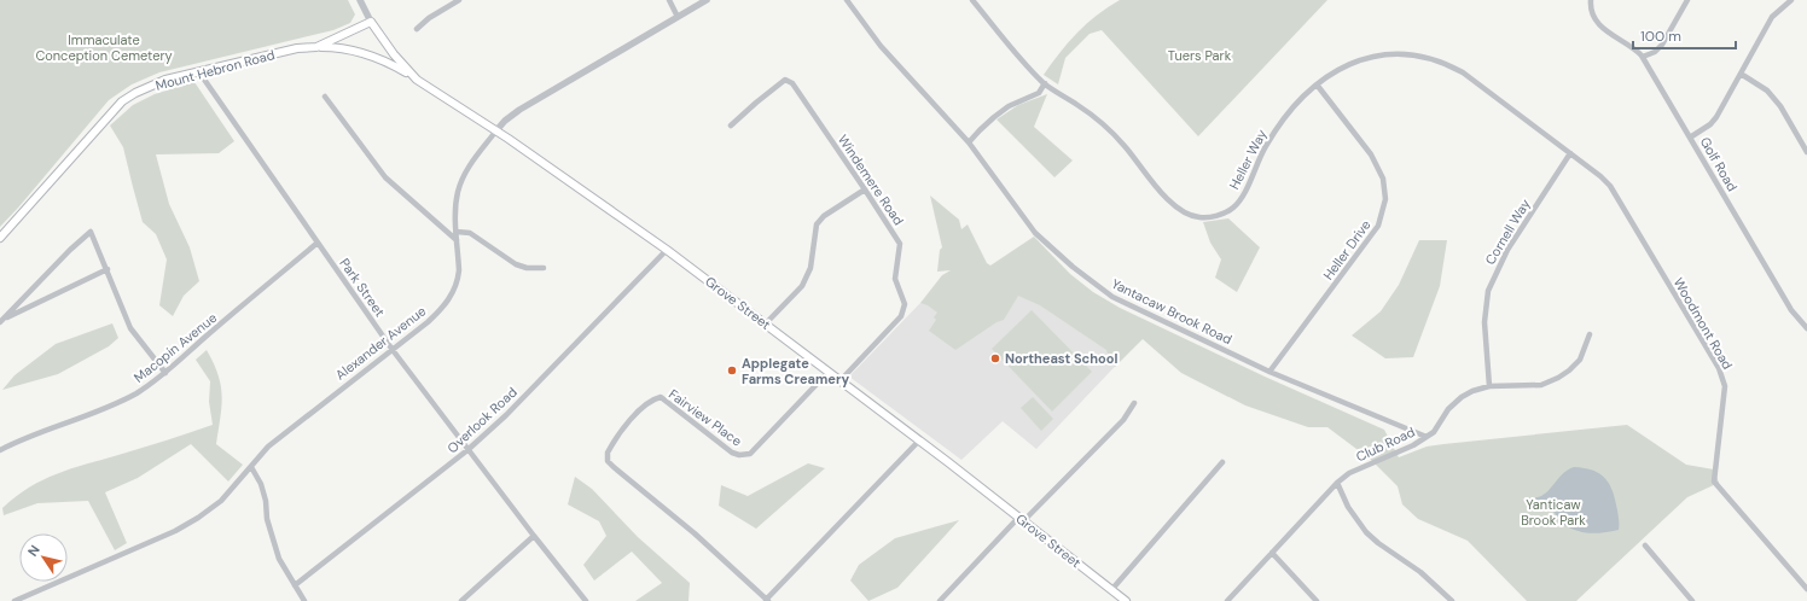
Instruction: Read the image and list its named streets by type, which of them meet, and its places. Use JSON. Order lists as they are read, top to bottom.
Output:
{
  "streets": {
    "main road": ["Mount Hebron Road", "Grove Street"],
    "street": [
      "Heller Way",
      "Golf Road",
      "Windemere Road",
      "Cornell Way",
      "Heller Drive",
      "Park Street",
      "Yantacaw Brook Road",
      "Woodmont Road",
      "Alexander Avenue",
      "Macopin Avenue",
      "Fairview Place",
      "Overlook Road",
      "Club Road"
    ]
  },
  "crossings": [
    ["Mount Hebron Road", "Park Street"],
    ["Mount Hebron Road", "Grove Street"],
    ["Heller Way", "Cornell Way"],
    ["Heller Way", "Heller Drive"],
    ["Heller Way", "Woodmont Road"],
    ["Windemere Road", "Grove Street"],
    ["Cornell Way", "Woodmont Road"],
    ["Cornell Way", "Club Road"],
    ["Heller Drive", "Yantacaw Brook Road"],
    ["Park Street", "Alexander Avenue"],
    ["Park Street", "Macopin Avenue"],
    ["Park Street", "Overlook Road"],
    ["Grove Street", "Alexander Avenue"],
    ["Grove Street", "Fairview Place"],
    ["Grove Street", "Overlook Road"],
    ["Yantacaw Brook Road", "Club Road"]
  ],
  "parks": ["Immaculate Conception Cemetery", "Tuers Park", "Yanticaw Brook Park"],
  "places": ["Northeast School", "Applegate Farms Creamery"],
  "scale_bar": "100 m",
  "north": "top left"
}
